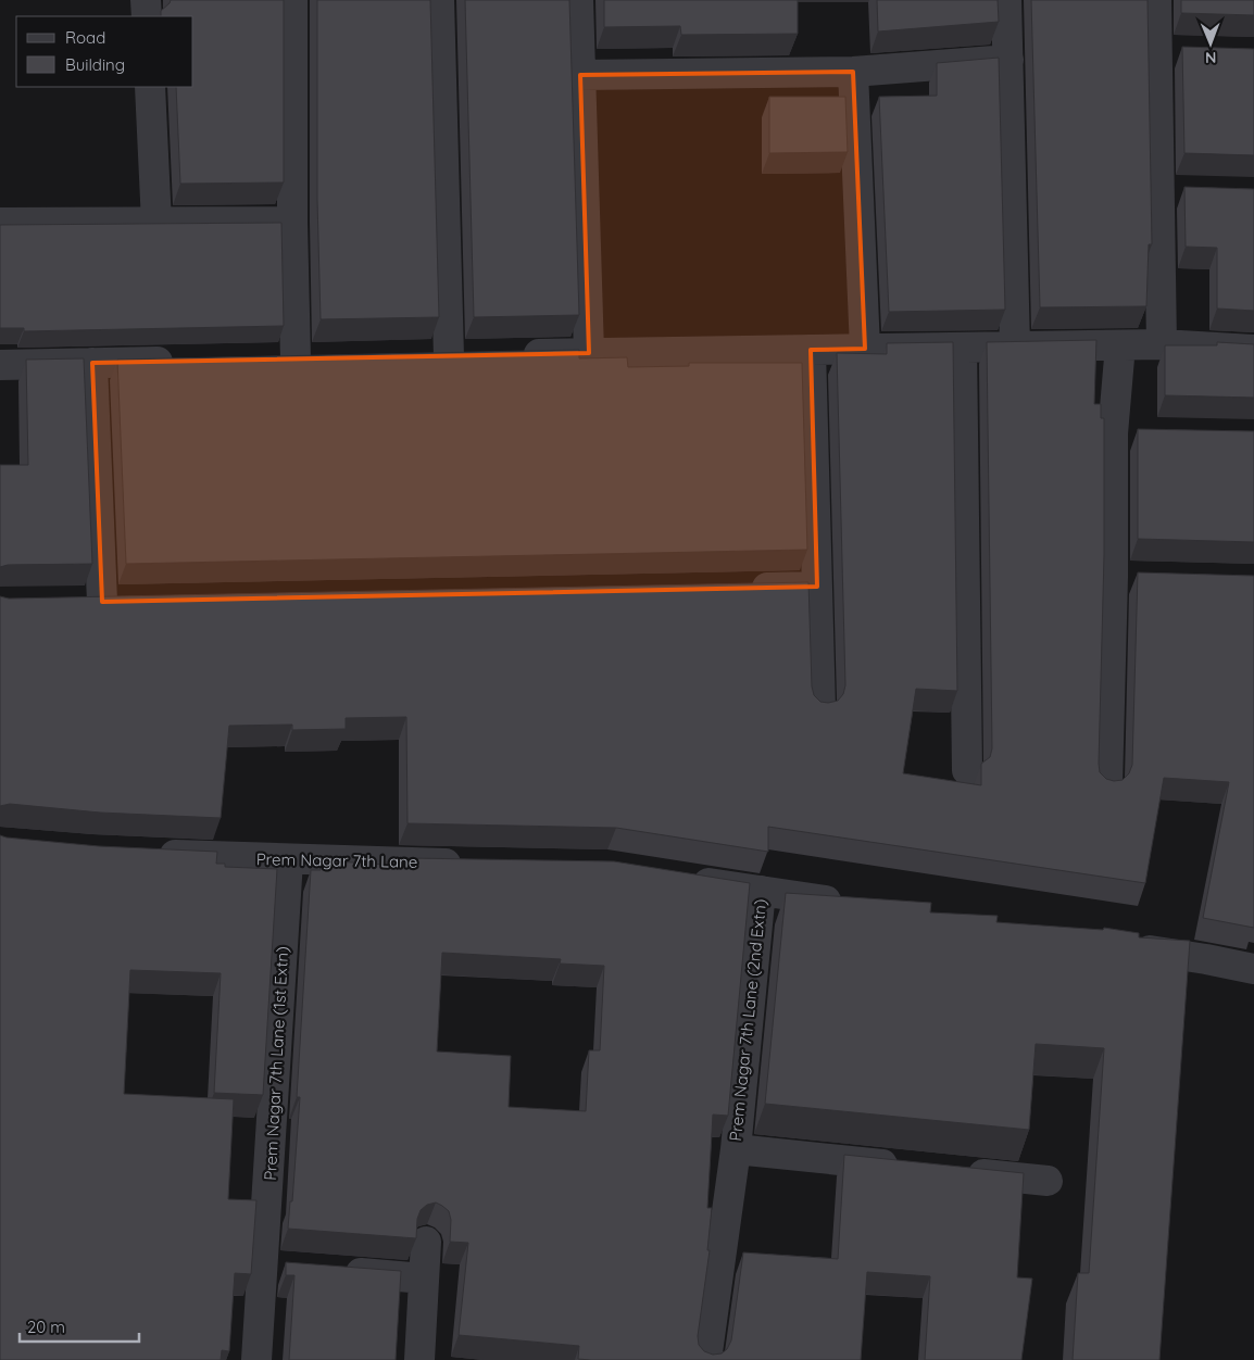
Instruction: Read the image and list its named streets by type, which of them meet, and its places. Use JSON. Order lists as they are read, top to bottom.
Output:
{
  "streets": {
    "street": ["Prem Nagar 7th Lane", "Prem Nagar 7th Lane (2nd Extn)", "Prem Nagar 7th Lane (1st Extn)"]
  },
  "crossings": [
    ["Prem Nagar 7th Lane", "Prem Nagar 7th Lane (1st Extn)"]
  ],
  "legend": ["Road", "Building"],
  "scale_bar": "20 m",
  "north": "bottom"
}
